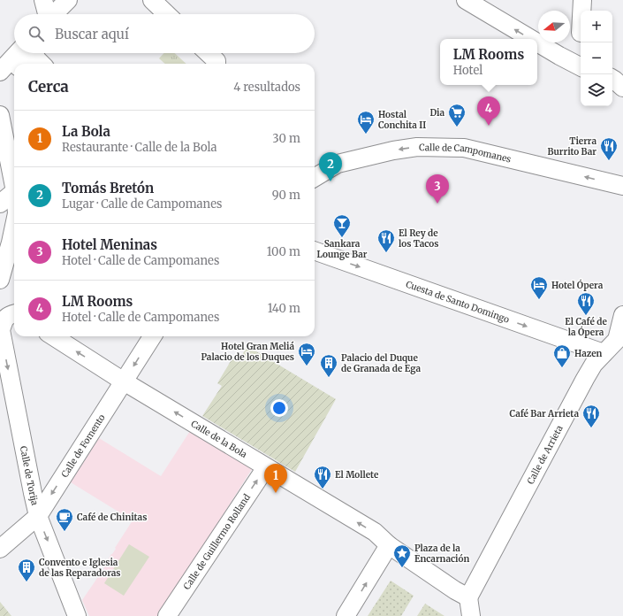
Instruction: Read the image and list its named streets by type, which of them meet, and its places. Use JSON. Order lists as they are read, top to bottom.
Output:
{
  "streets": {
    "street": [
      "Calle de Campomanes",
      "Cuesta de Santo Domingo",
      "Calle de la Bola",
      "Calle de Fomento",
      "Calle de Arrieta",
      "Calle de Torija",
      "Calle de Guillermo Rolland"
    ]
  },
  "crossings": [
    ["Cuesta de Santo Domingo", "Calle de Arrieta"],
    ["Calle de la Bola", "Calle de Fomento"],
    ["Calle de la Bola", "Calle de Guillermo Rolland"],
    ["Calle de Fomento", "Calle de Torija"]
  ],
  "one_way": [
    "Calle de Campomanes",
    "Cuesta de Santo Domingo",
    "Calle de la Bola",
    "Calle de Fomento",
    "Calle de Torija"
  ],
  "places": {
    "supermarket": ["Dia"],
    "hotel": ["Hostal Conchita II", "Hotel Ópera", "Hotel Gran Meliá Palacio de los Duques"],
    "restaurant": [
      "Tierra Burrito Bar",
      "El Rey de los Tacos",
      "El Café de la Ópera",
      "Café Bar Arrieta",
      "El Mollete"
    ],
    "bar": ["Sankara Lounge Bar"],
    "shop": ["Hazen"],
    "building": ["Palacio del Duque de Granada de Ega", "Convento e Iglesia de las Reparadoras"],
    "cafe": ["Café de Chinitas"],
    "place": ["Plaza de la Encarnación"]
  },
  "north": "left",
  "page": {
    "map_buttons": ["+", "−"],
    "search": "Buscar aquí",
    "popup": ["LM Rooms", "Hotel"],
    "heading": ["Cerca", "4 resultados"],
    "pins": [
      "4",
      "2",
      "3",
      "1"
    ],
    "list": [
      {
        "mark": "1",
        "name": "La Bola",
        "note": "Restaurante · Calle de la Bola",
        "value": "30 m"
      },
      {
        "mark": "2",
        "name": "Tomás Bretón",
        "note": "Lugar · Calle de Campomanes",
        "value": "90 m"
      },
      {
        "mark": "3",
        "name": "Hotel Meninas",
        "note": "Hotel · Calle de Campomanes",
        "value": "100 m"
      },
      {
        "mark": "4",
        "name": "LM Rooms",
        "note": "Hotel · Calle de Campomanes",
        "value": "140 m"
      }
    ]
  }
}
